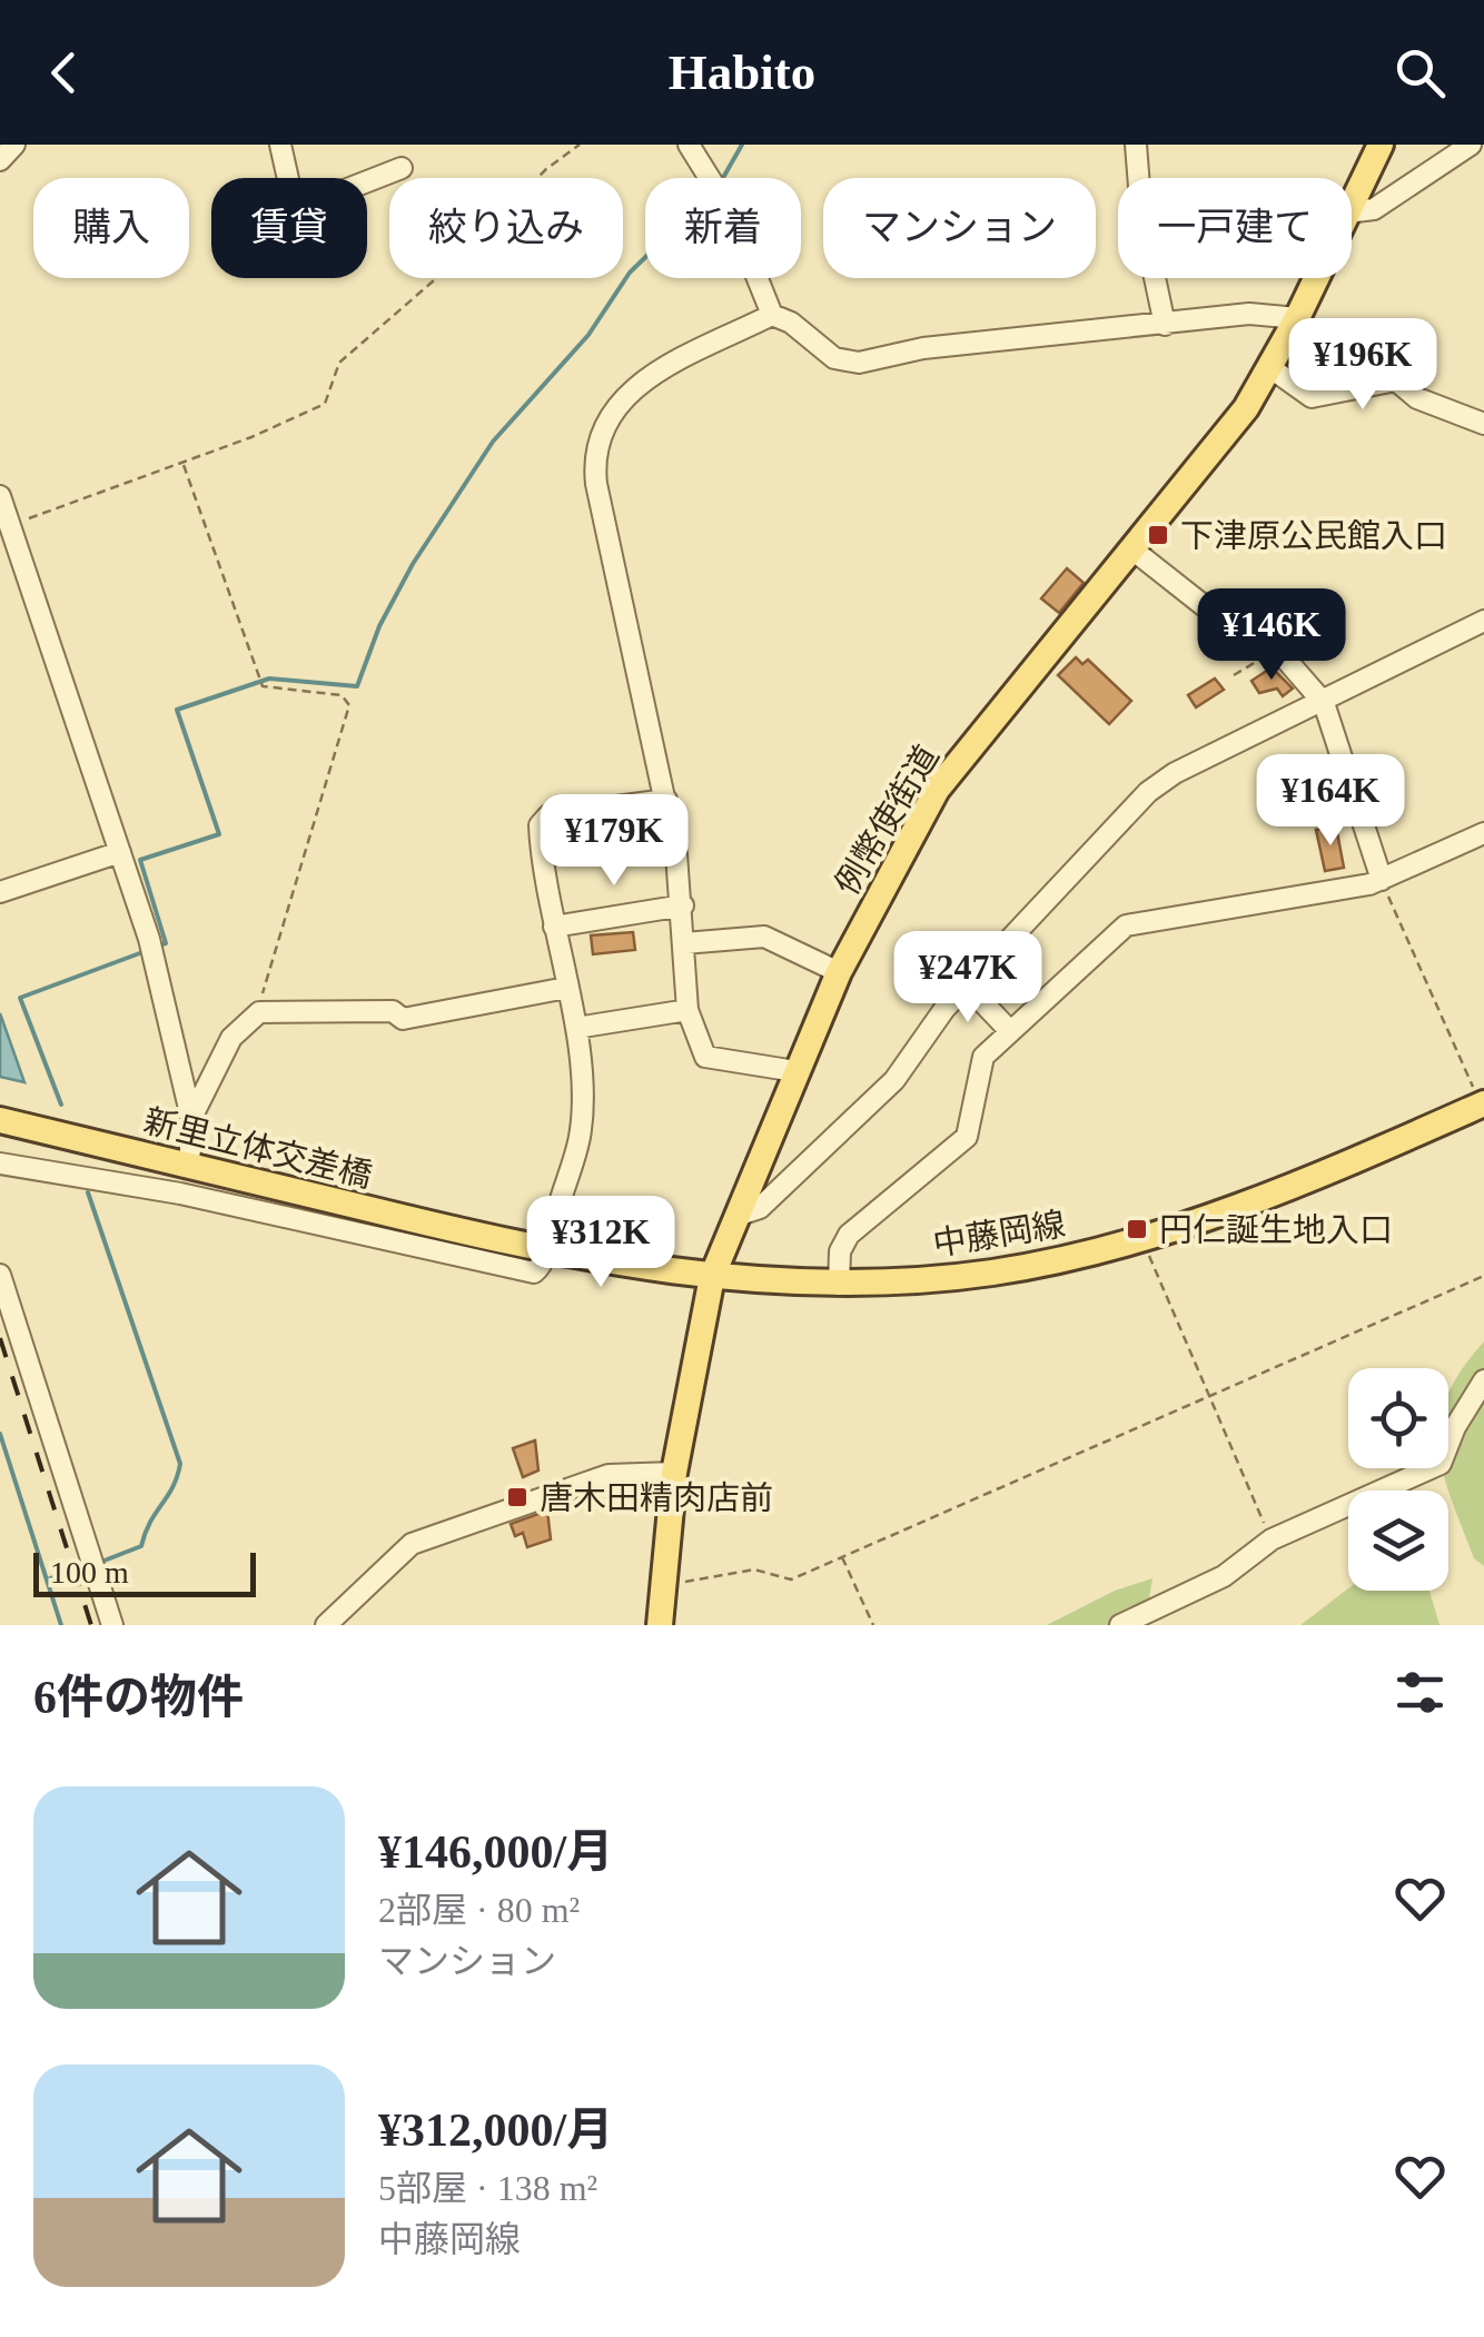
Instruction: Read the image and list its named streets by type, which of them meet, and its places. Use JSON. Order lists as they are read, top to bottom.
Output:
{
  "streets": {
    "main road": ["例幣使街道", "新里立体交差橋", "中藤岡線"]
  },
  "crossings": [
    ["例幣使街道", "中藤岡線"],
    ["新里立体交差橋", "中藤岡線"]
  ],
  "places": {
    "transit": ["下津原公民館入口", "円仁誕生地入口", "唐木田精肉店前"]
  },
  "scale_bar": "100 m",
  "page": {
    "header": "Habito",
    "chip": [
      "購入",
      "賃貸",
      "絞り込み",
      "新着",
      "マンション",
      "一戸建て"
    ],
    "price": [
      "¥196K",
      "¥146K",
      "¥164K",
      "¥179K",
      "¥247K",
      "¥312K"
    ],
    "scale": "100 m",
    "heading": "6件の物件",
    "list": [
      {
        "name": "¥146,000/月",
        "note": "2部屋 · 80 m² · マンション"
      },
      {
        "name": "¥312,000/月",
        "note": "5部屋 · 138 m² · 中藤岡線"
      }
    ]
  }
}
